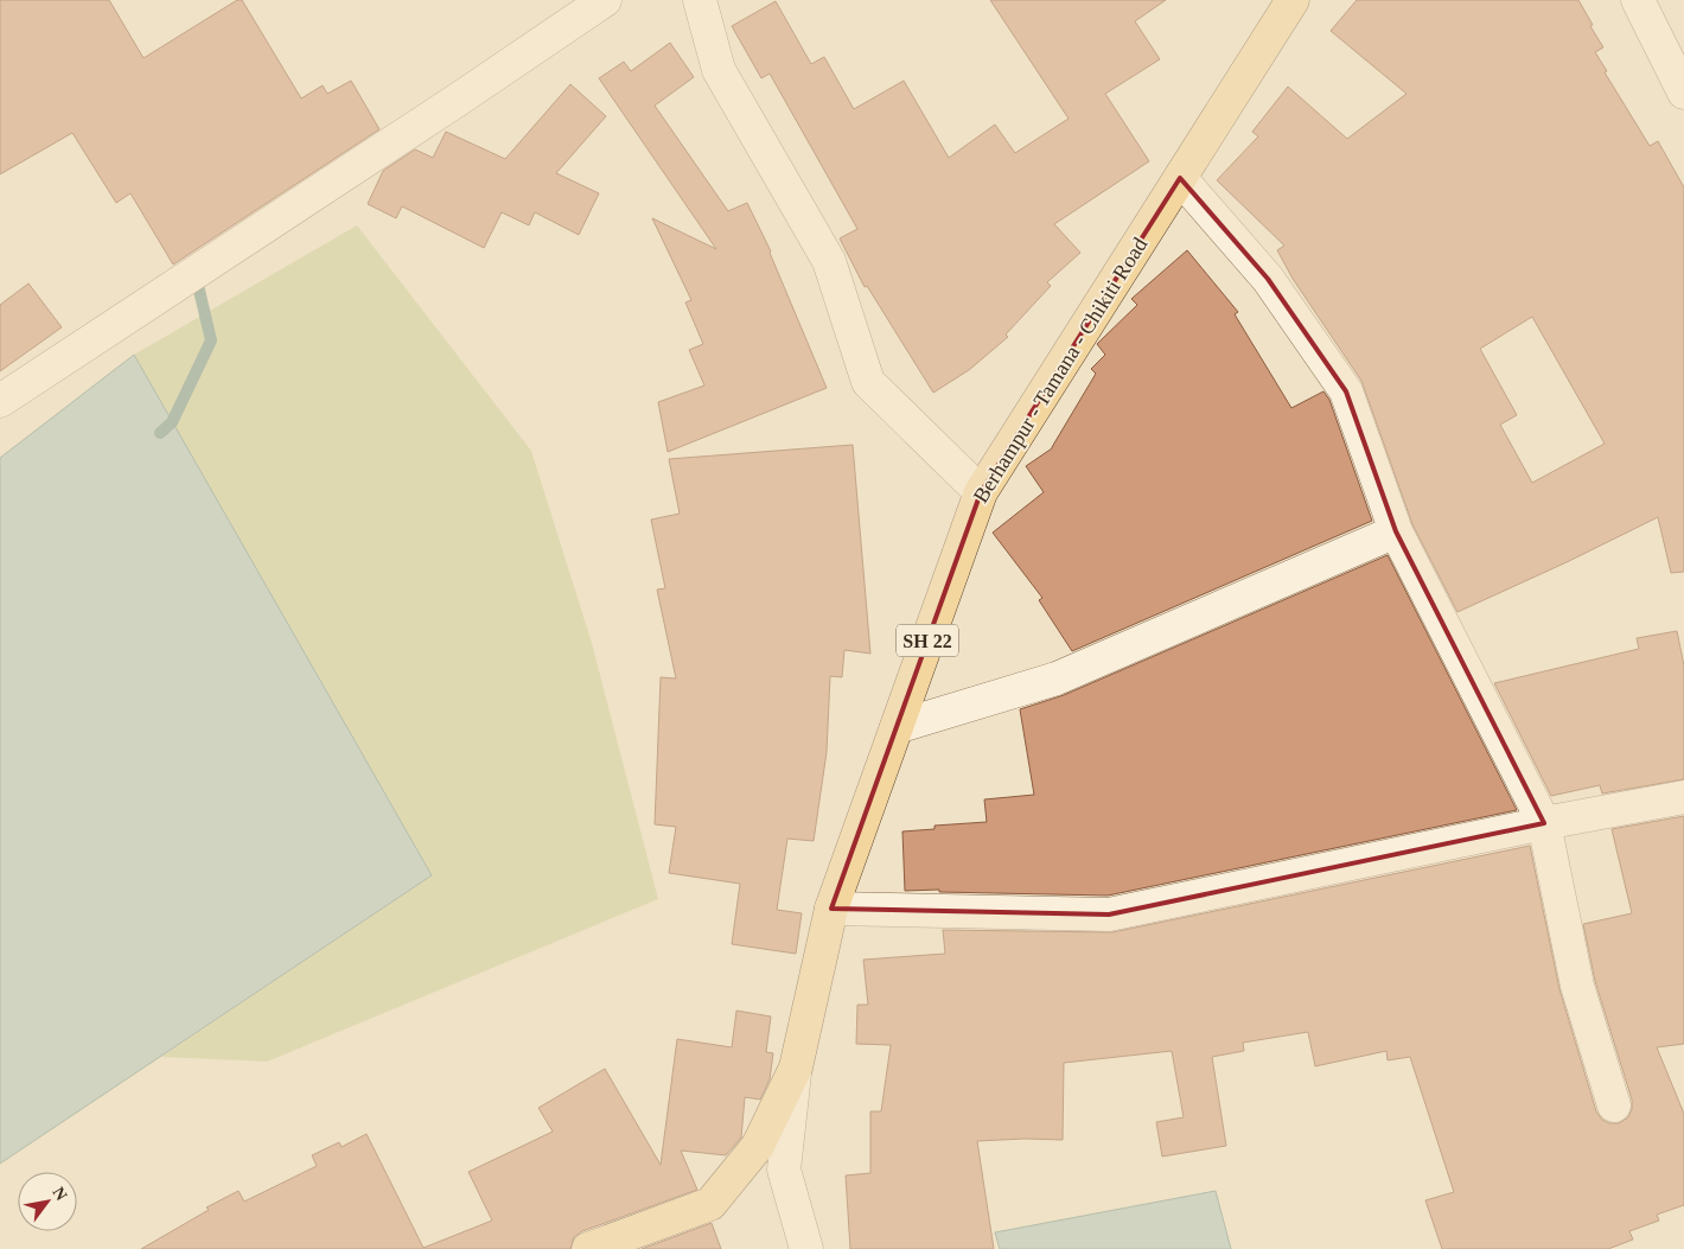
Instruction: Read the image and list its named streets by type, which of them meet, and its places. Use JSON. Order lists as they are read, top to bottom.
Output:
{
  "streets": {
    "main road": ["Berhampur - Tamana - Chikiti Road", "SH 22"]
  },
  "north": "top right"
}
